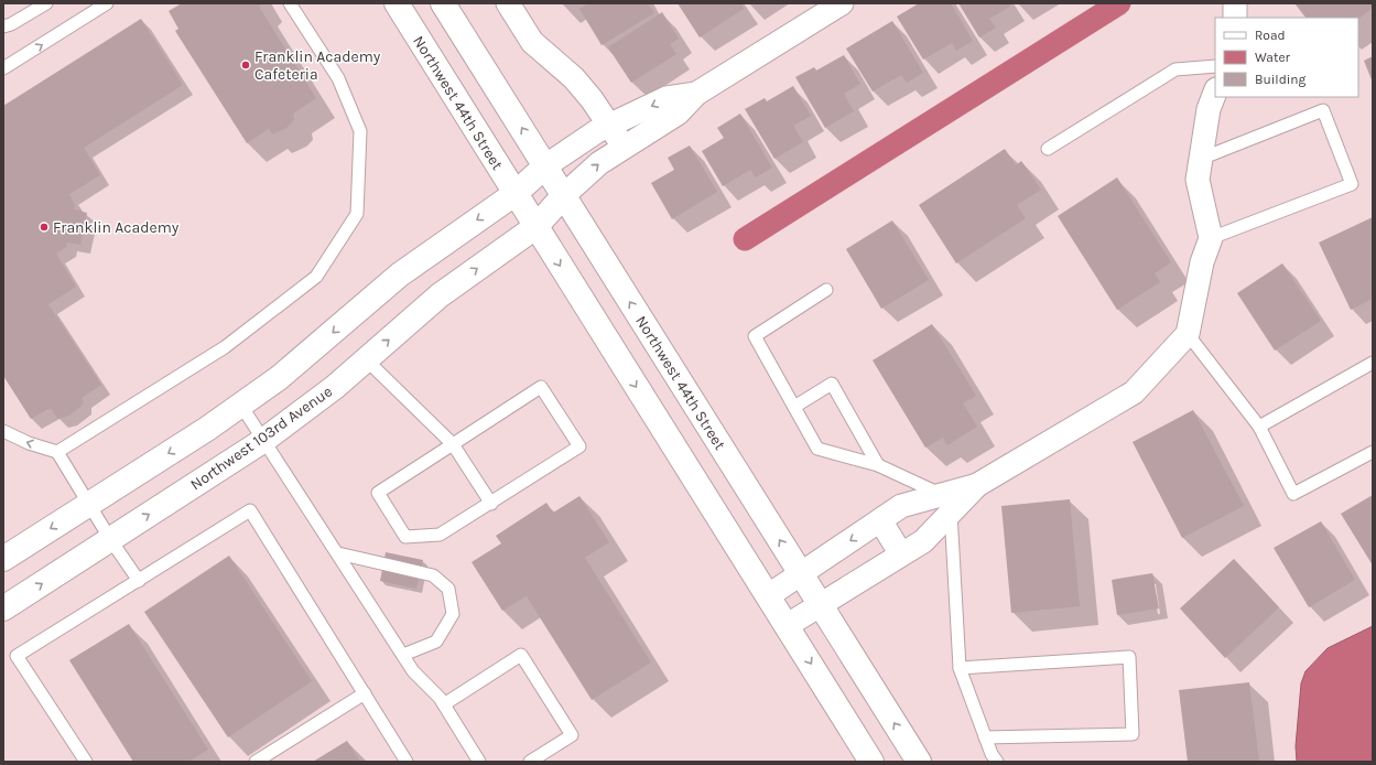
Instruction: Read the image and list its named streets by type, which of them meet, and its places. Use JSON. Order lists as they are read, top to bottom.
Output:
{
  "streets": {
    "street": ["Northwest 44th Street", "Northwest 103rd Avenue"]
  },
  "crossings": [
    ["Northwest 44th Street", "Northwest 103rd Avenue"]
  ],
  "places": ["Franklin Academy Cafeteria", "Franklin Academy"],
  "legend": ["Road", "Water", "Building"]
}
